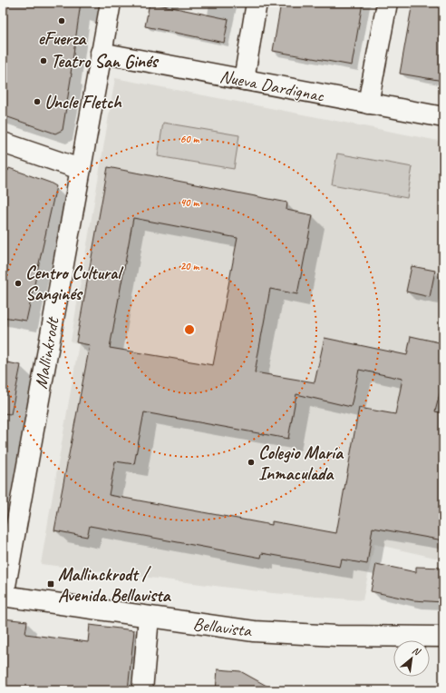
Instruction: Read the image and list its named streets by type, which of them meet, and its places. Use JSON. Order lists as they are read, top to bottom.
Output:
{
  "streets": {
    "street": ["Nueva Dardignac", "Mallinkrodt", "Bellavista"]
  },
  "crossings": [
    ["Nueva Dardignac", "Mallinkrodt"],
    ["Mallinkrodt", "Bellavista"]
  ],
  "places": {
    "other": [
      "eFuerza",
      "Teatro San Ginés",
      "Uncle Fletch",
      "Centro Cultural Sanginés",
      "Colegio María Inmaculada"
    ],
    "transit": ["Mallinckrodt / Avenida Bellavista"]
  },
  "north": "top right",
  "rings": ["60 m", "40 m", "20 m"]
}
